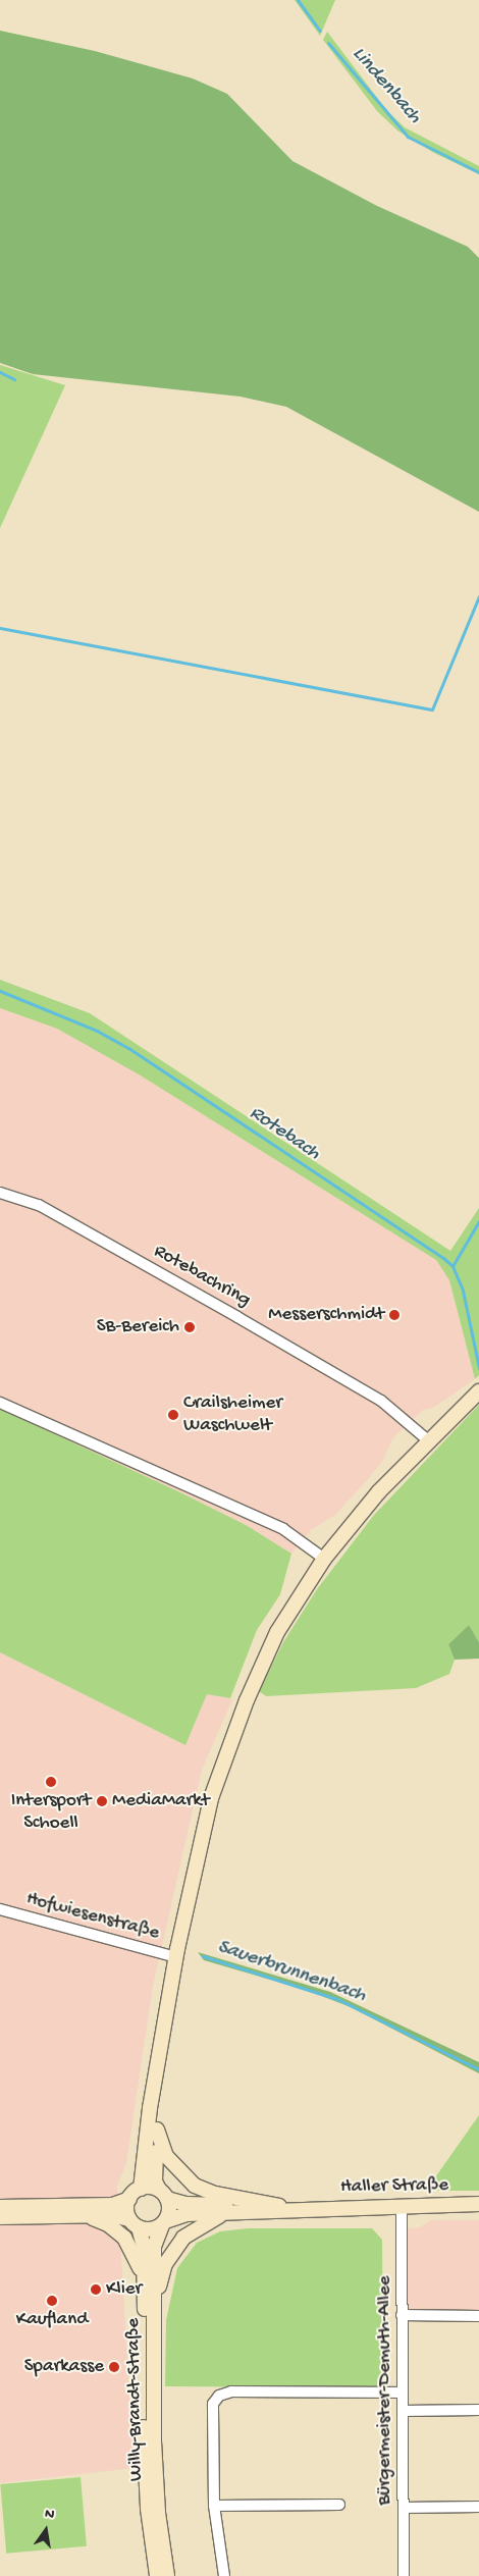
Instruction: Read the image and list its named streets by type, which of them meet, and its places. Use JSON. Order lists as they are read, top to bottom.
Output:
{
  "streets": {
    "main road": ["Haller Straße", "Willy-Brandt-Straße"],
    "street": ["Rotebachring", "Hofwiesenstraße", "Bürgermeister-Demuth-Allee"]
  },
  "crossings": [
    ["Haller Straße", "Bürgermeister-Demuth-Allee"],
    ["Haller Straße", "Willy-Brandt-Straße"]
  ],
  "water": ["Lindenbach", "Rotebach", "Sauerbrunnenbach"],
  "places": [
    "Messerschmidt",
    "SB-Bereich",
    "Crailsheimer Waschwelt",
    "Intersport Schoell",
    "MediaMarkt",
    "Klier",
    "Kaufland",
    "Sparkasse"
  ],
  "north": "top"
}
